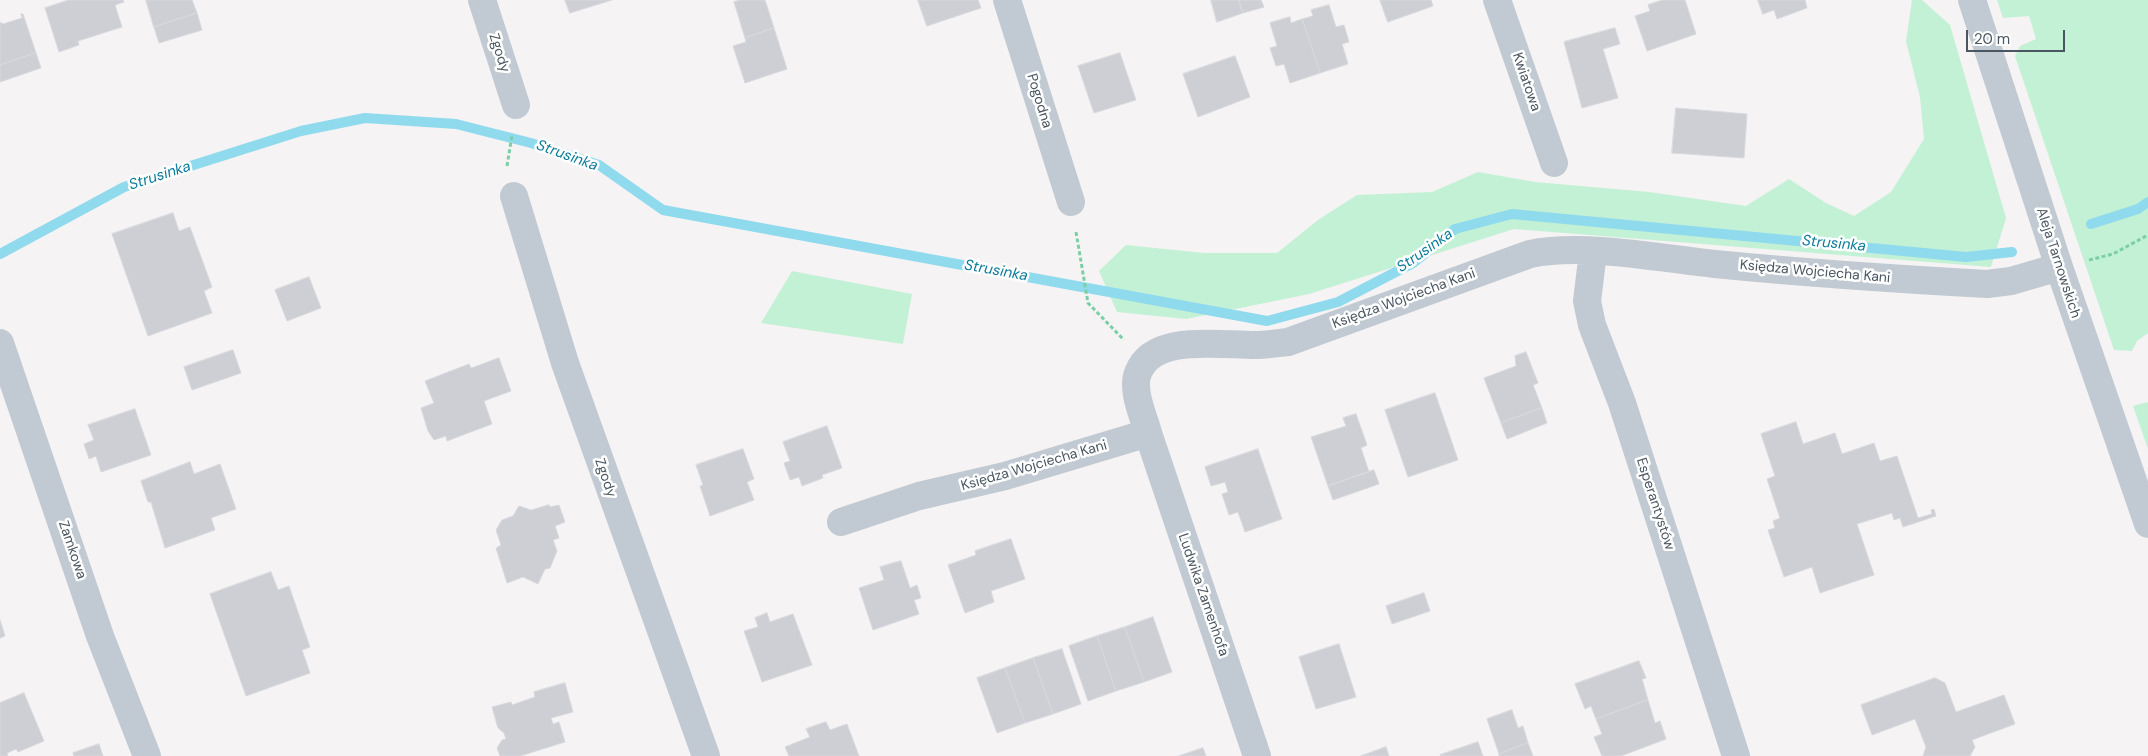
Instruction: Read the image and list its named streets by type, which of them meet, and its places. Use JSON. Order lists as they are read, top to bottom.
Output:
{
  "streets": {
    "street": [
      "Zgody",
      "Kwiatowa",
      "Pogodna",
      "Aleja Tarnowskich",
      "Księdza Wojciecha Kani",
      "Esperantystów",
      "Zamkowa",
      "Ludwika Zamenhofa"
    ]
  },
  "crossings": [
    ["Aleja Tarnowskich", "Księdza Wojciecha Kani"],
    ["Księdza Wojciecha Kani", "Esperantystów"],
    ["Księdza Wojciecha Kani", "Ludwika Zamenhofa"]
  ],
  "water": ["Strusinka"],
  "scale_bar": "20 m"
}
